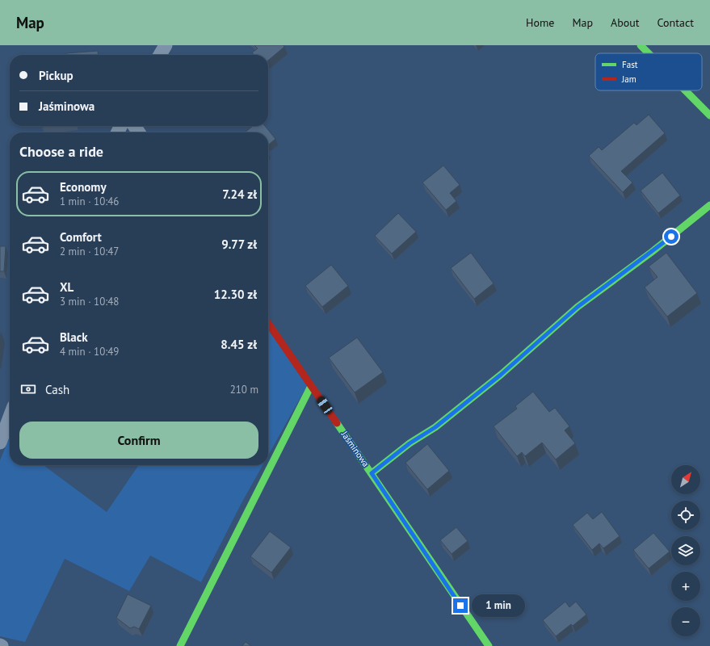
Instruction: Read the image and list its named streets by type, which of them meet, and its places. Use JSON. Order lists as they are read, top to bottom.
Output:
{
  "streets": {
    "street": ["Jaśminowa"]
  },
  "legend": ["Fast", "Jam"],
  "north": "top right",
  "page": {
    "header": "Map",
    "nav": [
      "Home",
      "Map",
      "About",
      "Contact"
    ],
    "banner": ["Pickup", "Jaśminowa"],
    "heading": "Choose a ride",
    "list": [
      {
        "name": "Economy",
        "note": "1 min · 10:46",
        "value": "7.24 zł"
      },
      {
        "name": "Comfort",
        "note": "2 min · 10:47",
        "value": "9.77 zł"
      },
      {
        "name": "XL",
        "note": "3 min · 10:48",
        "value": "12.30 zł"
      },
      {
        "name": "Black",
        "note": "4 min · 10:49",
        "value": "8.45 zł"
      }
    ],
    "pay": ["Cash", "210 m"],
    "buttons": "Confirm",
    "map_buttons": ["+", "−"],
    "bubble": "1 min"
  }
}
